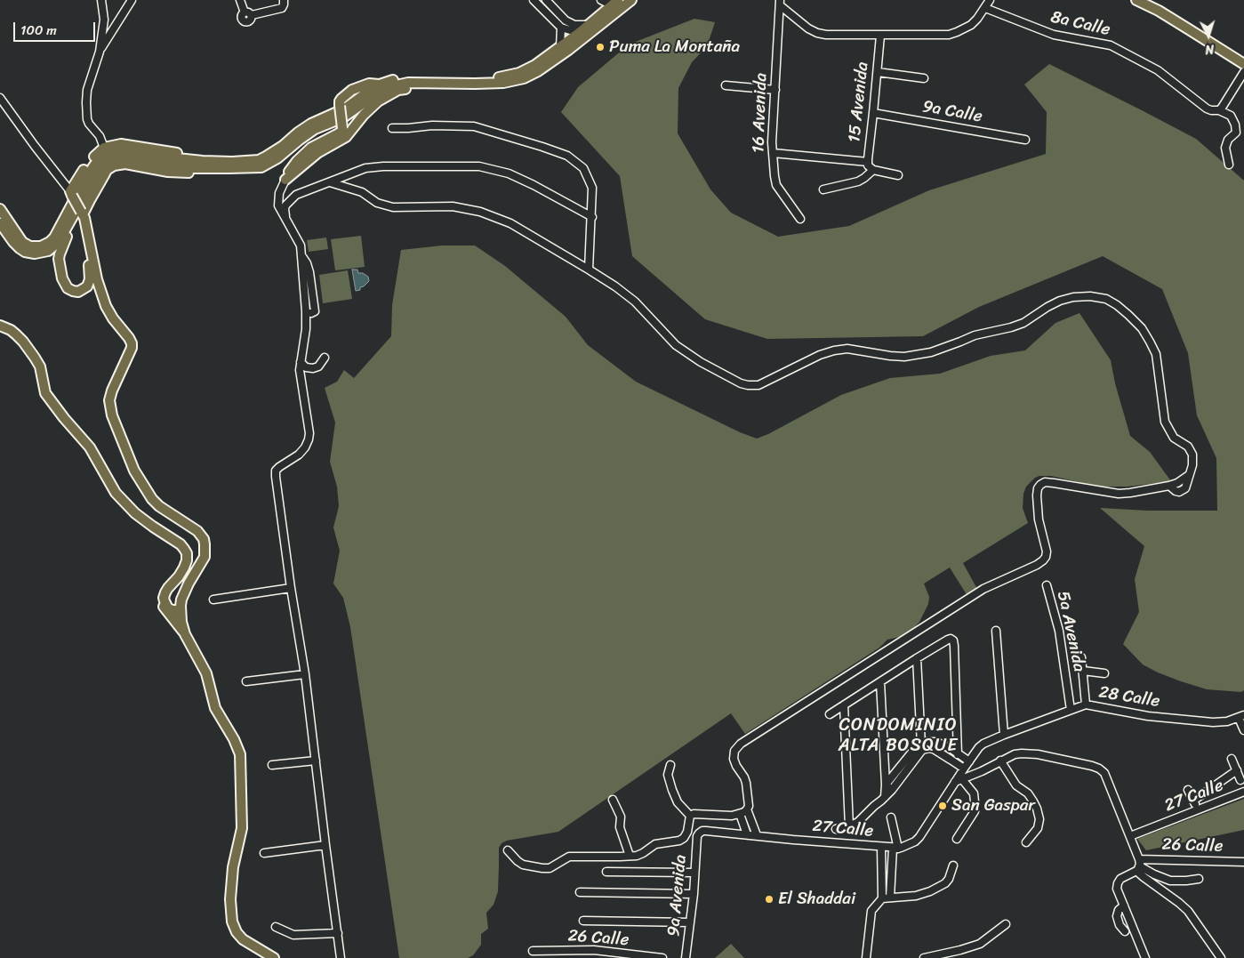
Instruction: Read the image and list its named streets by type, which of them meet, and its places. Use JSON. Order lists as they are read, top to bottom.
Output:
{
  "streets": {
    "street": [
      "8a Calle",
      "15 Avenida",
      "9a Calle",
      "16 Avenida",
      "5a Avenida",
      "28 Calle",
      "27 Calle",
      "26 Calle",
      "9a Avenida"
    ]
  },
  "crossings": [
    ["15 Avenida", "9a Calle"],
    ["5a Avenida", "28 Calle"],
    ["27 Calle", "9a Avenida"]
  ],
  "districts": ["CONDOMINIO ALTA BOSQUE"],
  "places": ["Puma La Montaña", "San Gaspar", "El Shaddai"],
  "scale_bar": "100 m",
  "north": "bottom"
}
